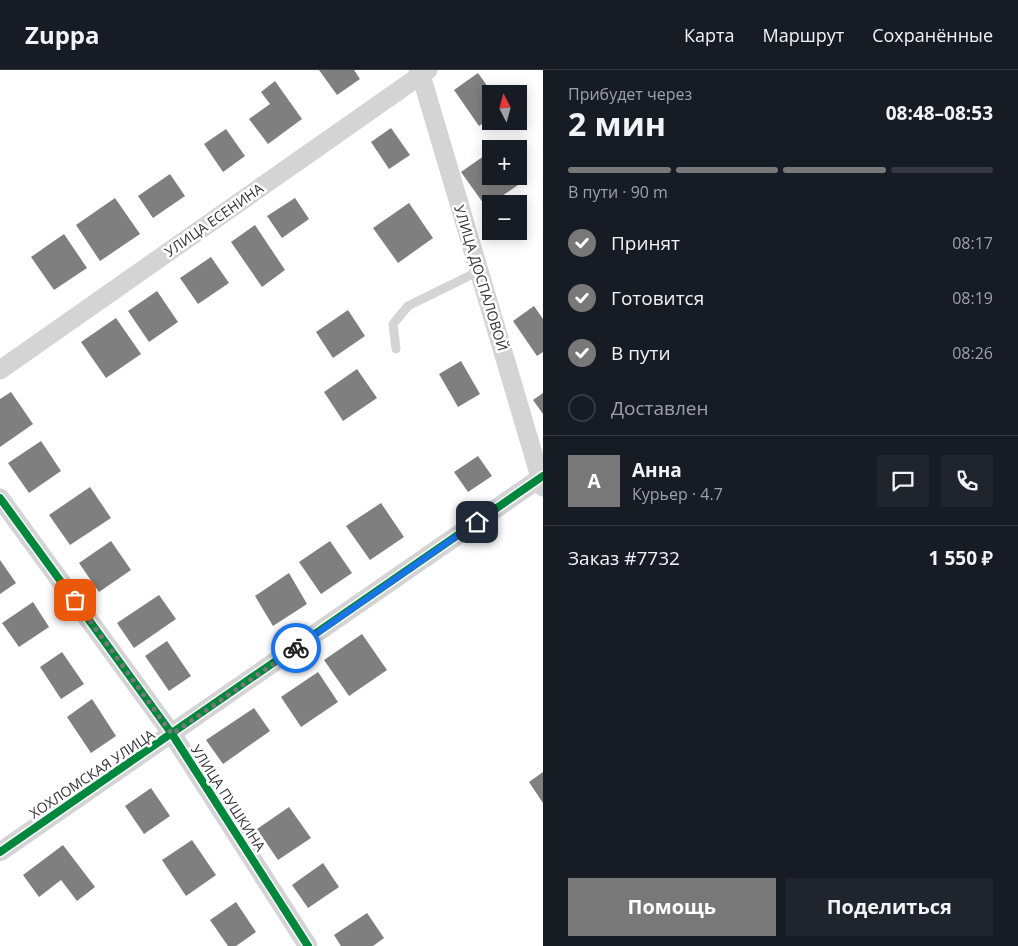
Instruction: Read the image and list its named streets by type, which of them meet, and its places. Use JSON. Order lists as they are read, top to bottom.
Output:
{
  "streets": {
    "street": [
      "УЛИЦА ЕСЕНИНА",
      "УЛИЦА ДОСПАЛОВОЙ",
      "ХОХЛОМСКАЯ УЛИЦА",
      "УЛИЦА ПУШКИНА"
    ]
  },
  "crossings": [
    ["УЛИЦА ЕСЕНИНА", "УЛИЦА ДОСПАЛОВОЙ"],
    ["УЛИЦА ДОСПАЛОВОЙ", "ХОХЛОМСКАЯ УЛИЦА"],
    ["ХОХЛОМСКАЯ УЛИЦА", "УЛИЦА ПУШКИНА"]
  ],
  "north": "top",
  "page": {
    "header": "Zuppa",
    "nav": ["Карта", "Маршрут", "Сохранённые"],
    "heading": ["2 мин", "Прибудет через", "08:48–08:53"],
    "panel": [
      "Анна",
      "Курьер · 4.7",
      "Заказ #7732",
      "1 550 ₽"
    ],
    "map_buttons": ["+", "−"],
    "bar": "В пути · 90 m",
    "list": [
      ["Принят", "08:17"],
      ["Готовится", "08:19"],
      ["В пути", "08:26"],
      "Доставлен"
    ],
    "round": "А",
    "buttons": ["Помощь", "Поделиться"]
  }
}
